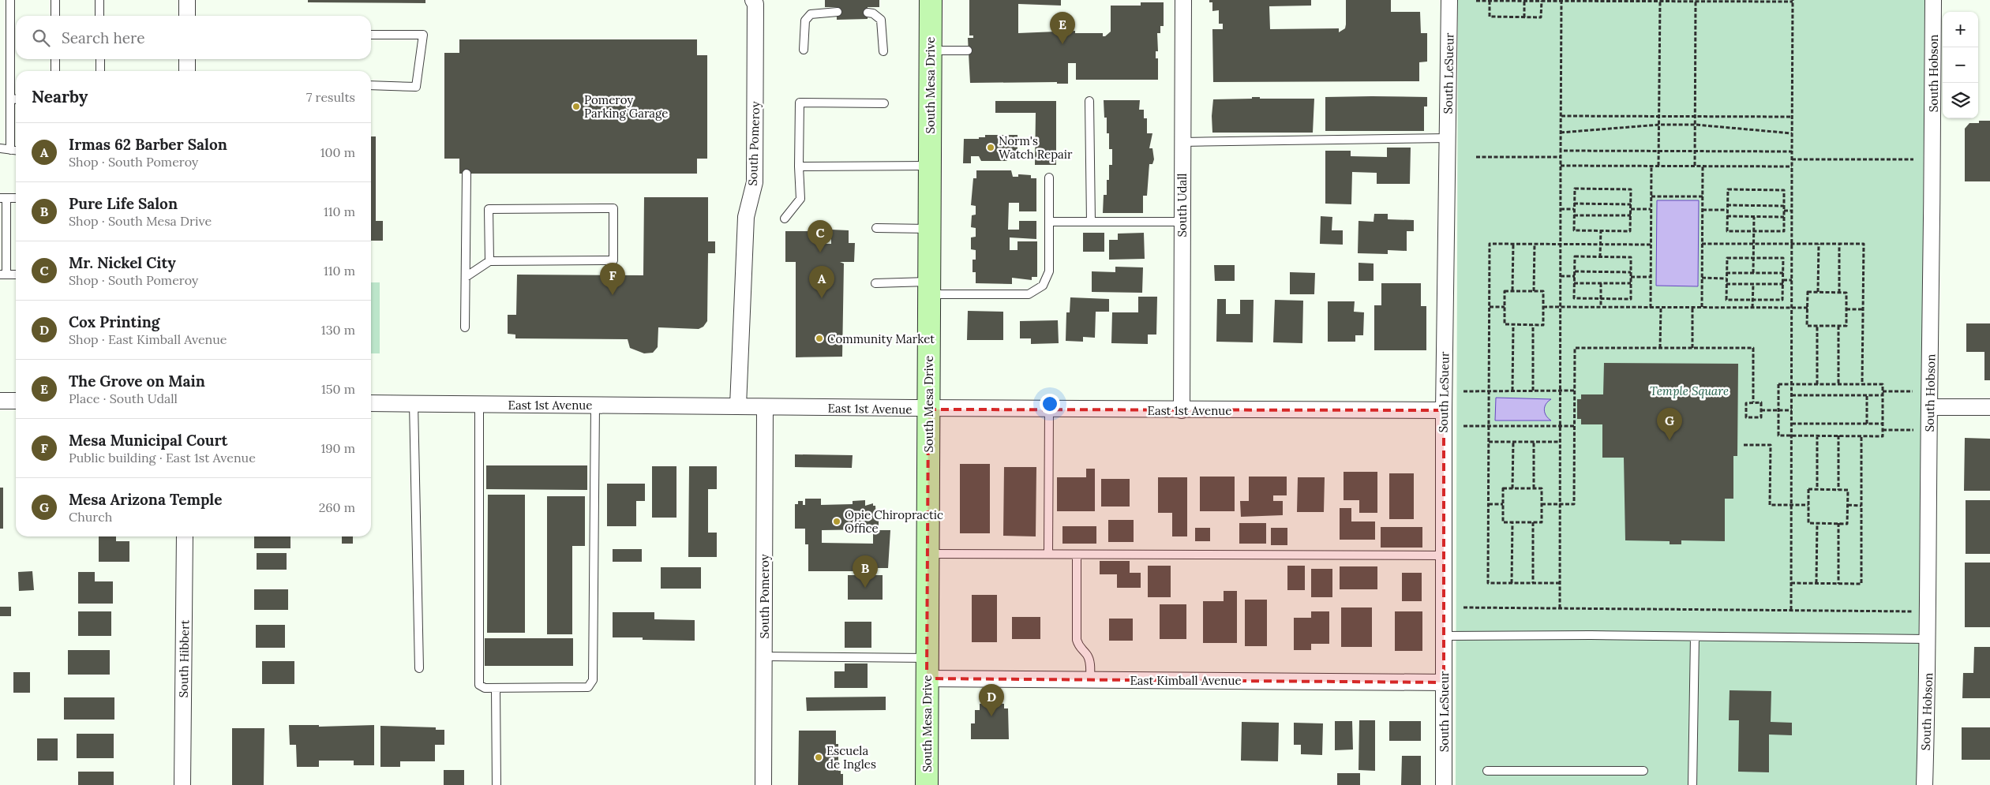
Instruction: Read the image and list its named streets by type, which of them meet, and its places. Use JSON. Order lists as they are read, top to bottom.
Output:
{
  "streets": {
    "main road": ["South Mesa Drive"],
    "street": [
      "South LeSueur",
      "South Hobson",
      "South Pomeroy",
      "South Udall",
      "East 1st Avenue",
      "South Hibbert",
      "East Kimball Avenue"
    ]
  },
  "crossings": [
    ["South LeSueur", "East 1st Avenue"],
    ["South LeSueur", "East Kimball Avenue"],
    ["South Mesa Drive", "East 1st Avenue"],
    ["South Mesa Drive", "East Kimball Avenue"],
    ["South Pomeroy", "East 1st Avenue"],
    ["South Udall", "East 1st Avenue"]
  ],
  "parks": ["Temple Square"],
  "places": [
    "Pomeroy Parking Garage",
    "Norm's Watch Repair",
    "Community Market",
    "Opie Chiropractic Office",
    "Escuela de Ingles"
  ],
  "page": {
    "map_buttons": ["+", "−"],
    "pins": [
      "E",
      "C",
      "F",
      "A",
      "G",
      "B",
      "D"
    ],
    "search": "Search here",
    "heading": ["Nearby", "7 results"],
    "list": [
      {
        "mark": "A",
        "name": "Irmas 62 Barber Salon",
        "note": "Shop · South Pomeroy",
        "value": "100 m"
      },
      {
        "mark": "B",
        "name": "Pure Life Salon",
        "note": "Shop · South Mesa Drive",
        "value": "110 m"
      },
      {
        "mark": "C",
        "name": "Mr. Nickel City",
        "note": "Shop · South Pomeroy",
        "value": "110 m"
      },
      {
        "mark": "D",
        "name": "Cox Printing",
        "note": "Shop · East Kimball Avenue",
        "value": "130 m"
      },
      {
        "mark": "E",
        "name": "The Grove on Main",
        "note": "Place · South Udall",
        "value": "150 m"
      },
      {
        "mark": "F",
        "name": "Mesa Municipal Court",
        "note": "Public building · East 1st Avenue",
        "value": "190 m"
      },
      {
        "mark": "G",
        "name": "Mesa Arizona Temple",
        "note": "Church",
        "value": "260 m"
      }
    ]
  }
}
